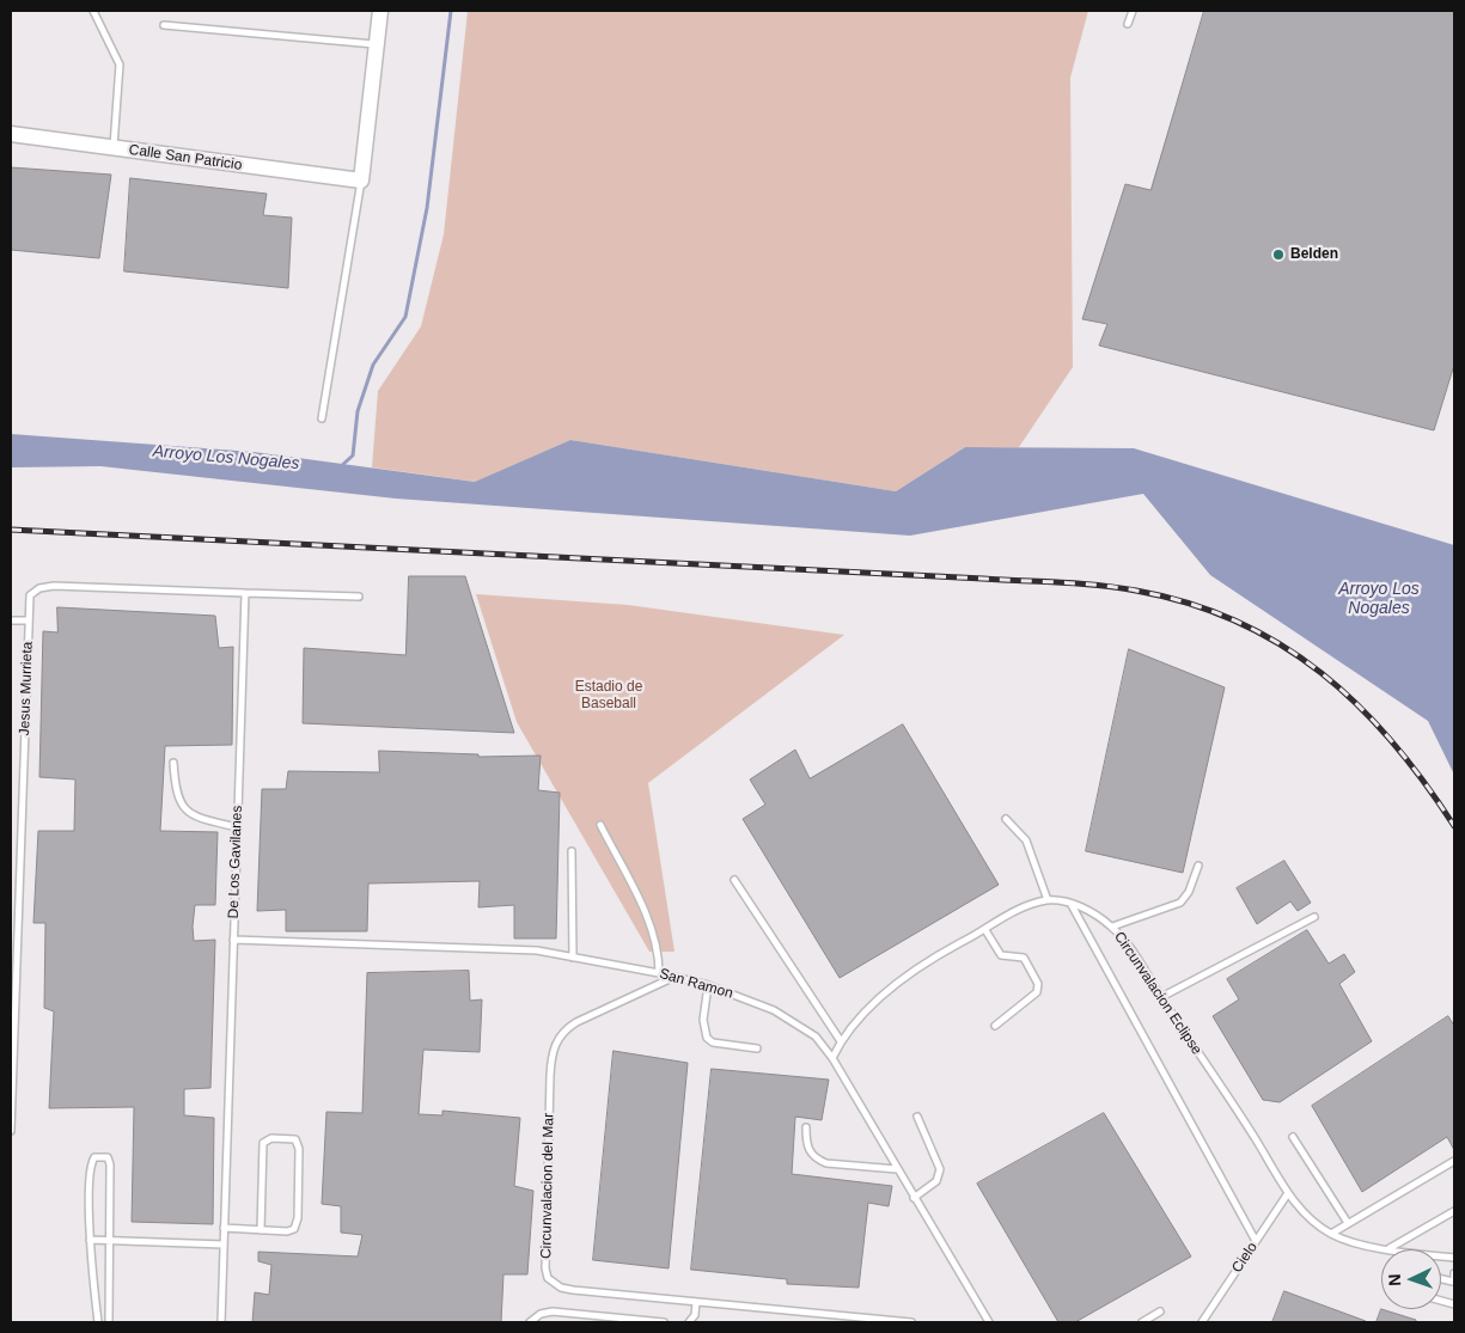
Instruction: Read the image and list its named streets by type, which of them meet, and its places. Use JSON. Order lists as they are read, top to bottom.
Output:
{
  "streets": {
    "street": ["Calle San Patricio"],
    "lane": [
      "Jesus Murrieta",
      "De Los Gavilanes",
      "San Ramon",
      "Circunvalacion Eclipse",
      "Circunvalacion del Mar",
      "Cielo"
    ]
  },
  "crossings": [
    ["Jesus Murrieta", "De Los Gavilanes"],
    ["De Los Gavilanes", "San Ramon"],
    ["San Ramon", "Circunvalacion del Mar"],
    ["Circunvalacion Eclipse", "Cielo"]
  ],
  "water": ["Arroyo Los Nogales"],
  "parks": ["Estadio de Baseball"],
  "places": ["Belden"],
  "north": "left"
}
